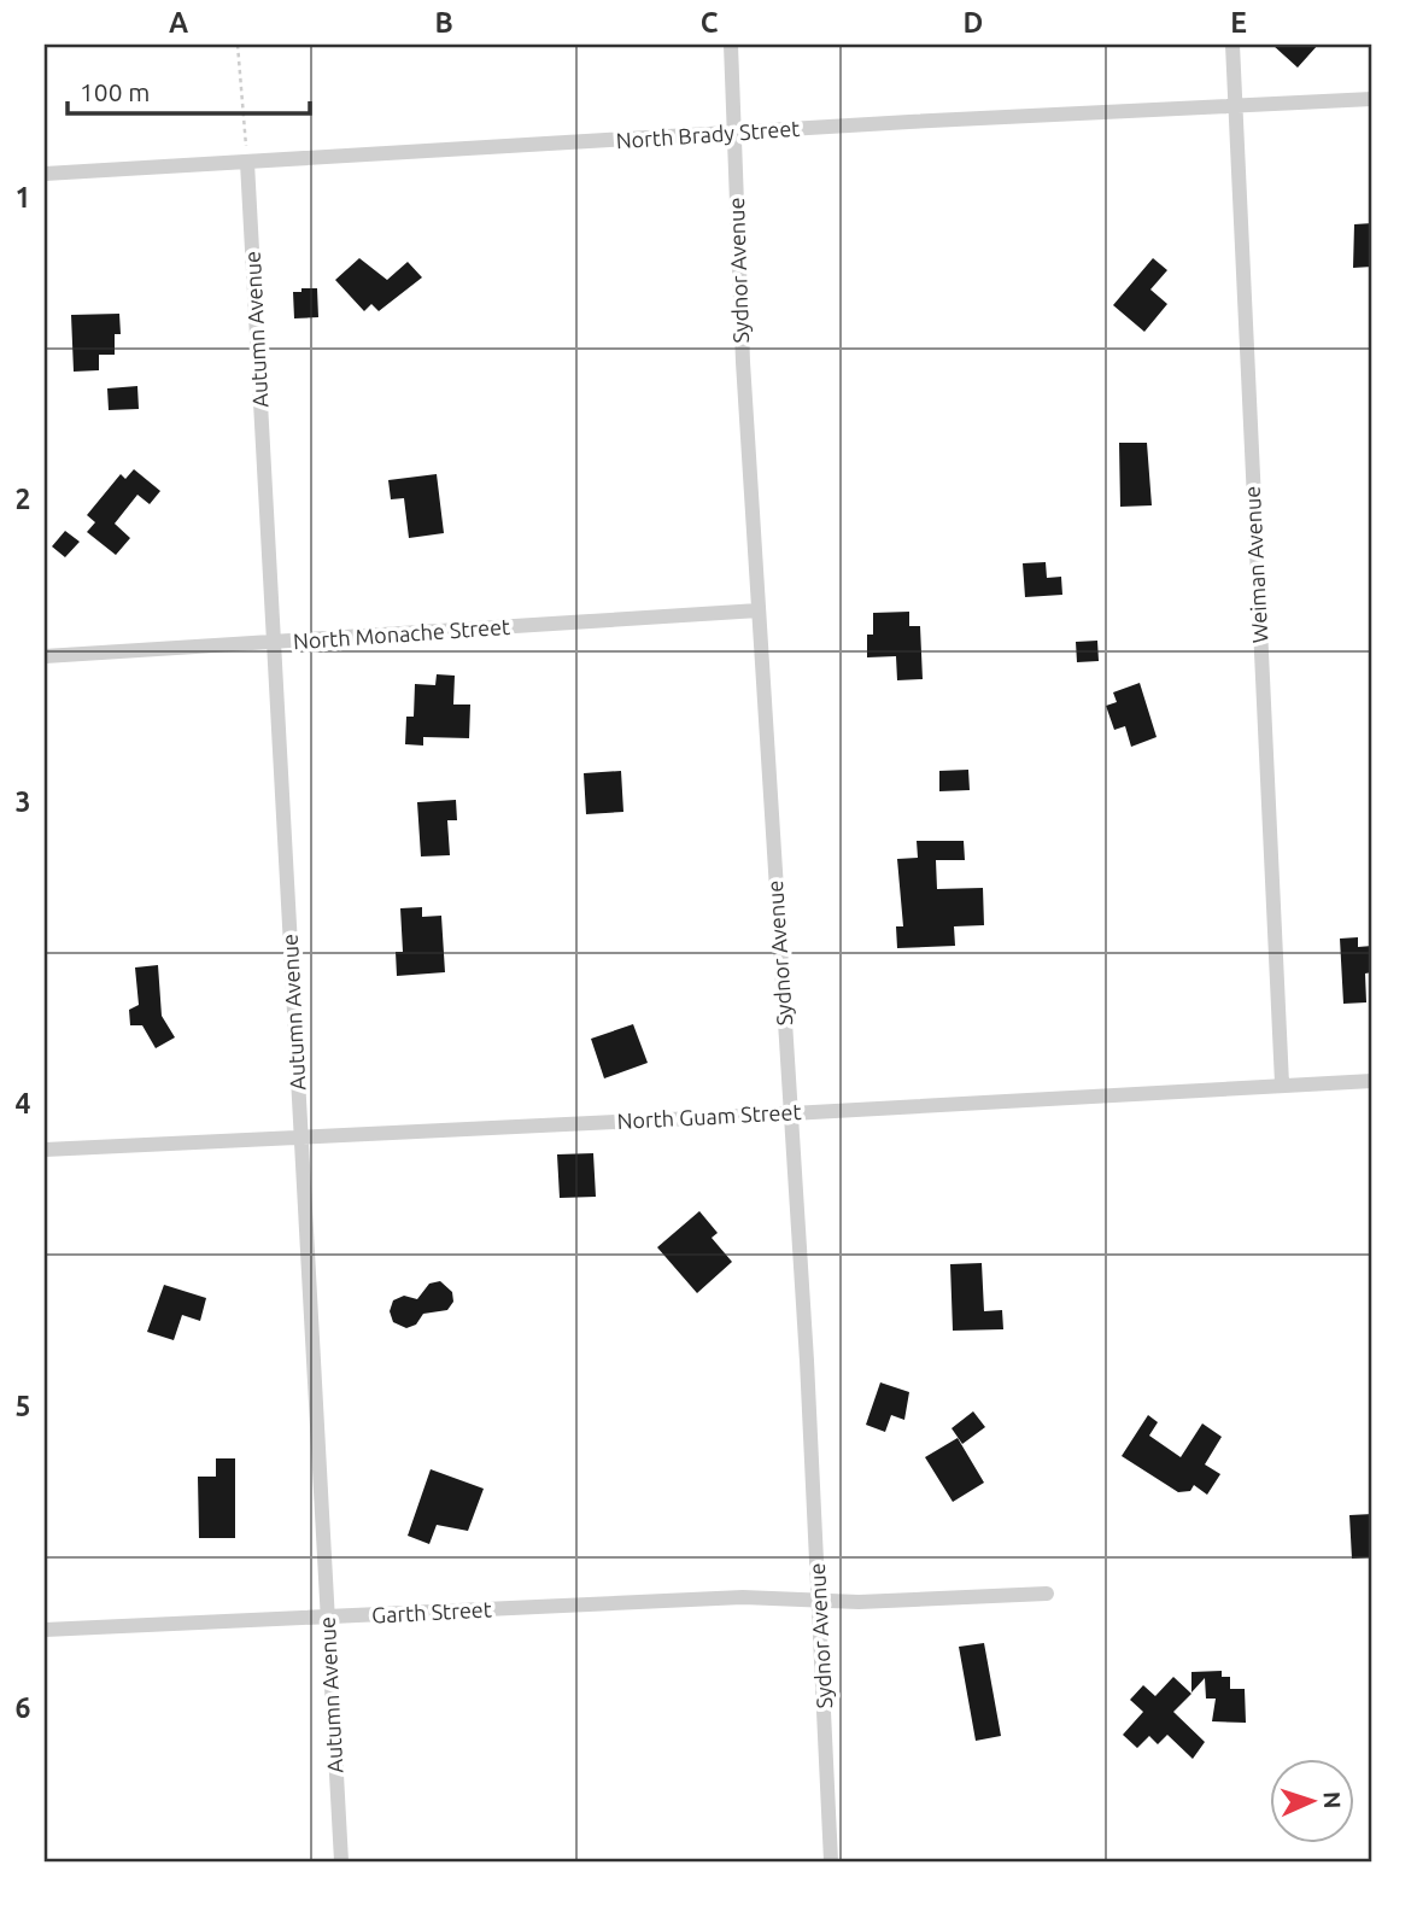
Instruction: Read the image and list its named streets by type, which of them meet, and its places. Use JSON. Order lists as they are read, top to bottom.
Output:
{
  "streets": {
    "street": [
      "North Brady Street",
      "Sydnor Avenue",
      "Autumn Avenue",
      "Weiman Avenue",
      "North Monache Street",
      "North Guam Street",
      "Garth Street"
    ]
  },
  "crossings": [
    ["North Brady Street", "Sydnor Avenue"],
    ["North Brady Street", "Autumn Avenue"],
    ["North Brady Street", "Weiman Avenue"],
    ["Sydnor Avenue", "North Monache Street"],
    ["Sydnor Avenue", "North Guam Street"],
    ["Sydnor Avenue", "Garth Street"],
    ["Autumn Avenue", "North Monache Street"],
    ["Autumn Avenue", "North Guam Street"],
    ["Autumn Avenue", "Garth Street"],
    ["Weiman Avenue", "North Guam Street"]
  ],
  "scale_bar": "100 m",
  "north": "right",
  "grid": {
    "columns": [
      "A",
      "B",
      "C",
      "D",
      "E"
    ],
    "rows": [
      "1",
      "2",
      "3",
      "4",
      "5",
      "6"
    ]
  }
}
